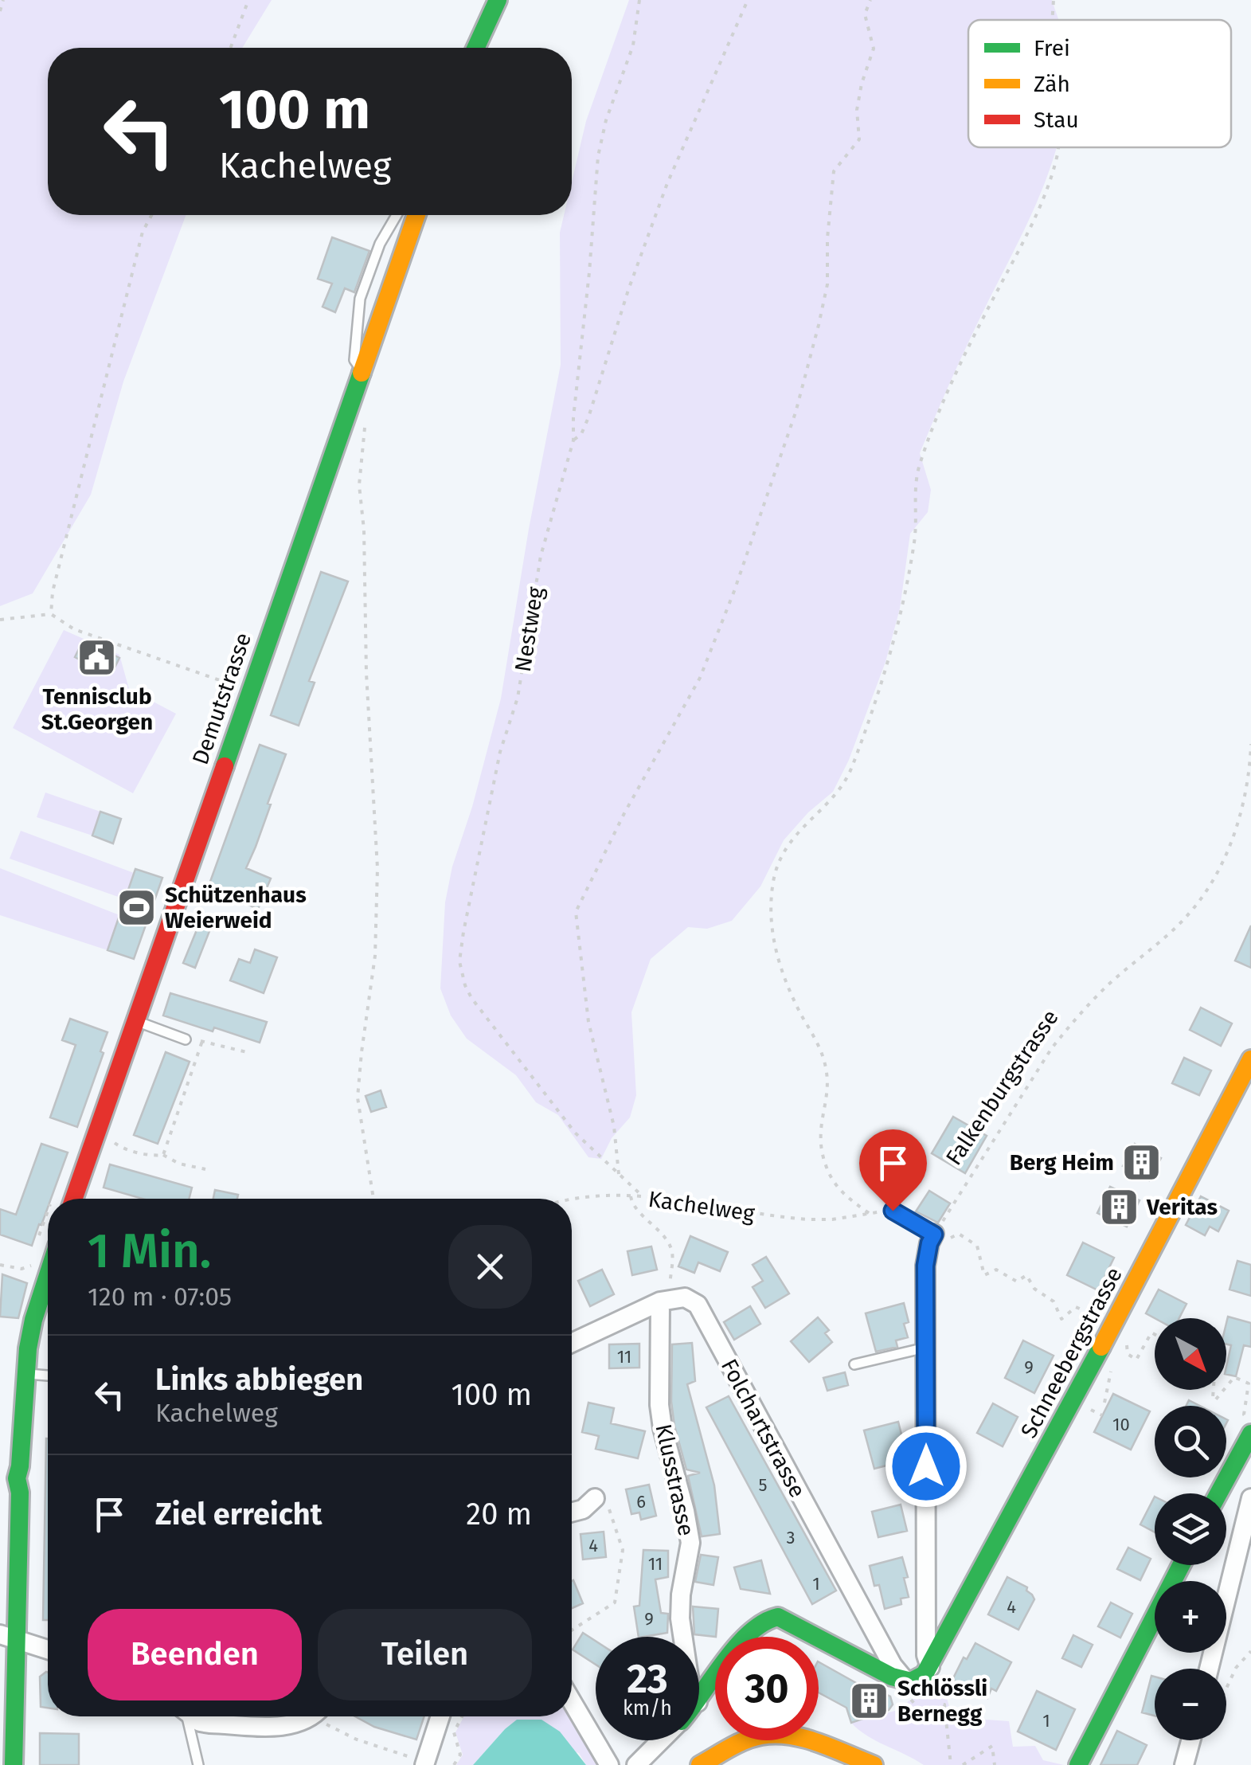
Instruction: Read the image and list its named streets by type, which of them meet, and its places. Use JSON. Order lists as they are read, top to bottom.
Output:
{
  "streets": {
    "street": [
      "Demutstrasse",
      "Schneebergstrasse",
      "Folchartstrasse",
      "Klusstrasse"
    ],
    "path": ["Nestweg", "Falkenburgstrasse", "Kachelweg"]
  },
  "crossings": [
    ["Nestweg", "Kachelweg"],
    ["Folchartstrasse", "Klusstrasse"]
  ],
  "places": {
    "public building": ["Tennisclub St.Georgen"],
    "sports": ["Schützenhaus Weierweid"],
    "building": ["Berg Heim", "Veritas", "Schlössli Bernegg"]
  },
  "house_numbers": [
    "11",
    "9",
    "10",
    "5",
    "6",
    "3",
    "4",
    "11",
    "1",
    "4",
    "9",
    "1"
  ],
  "legend": ["Frei", "Zäh", "Stau"],
  "north": "bottom right",
  "page": {
    "turn": ["100 m", "Kachelweg"],
    "heading": ["1 Min.", "120 m · 07:05"],
    "map_buttons": ["+", "−"],
    "list": [
      {
        "name": "Links abbiegen",
        "note": "Kachelweg",
        "value": "100 m"
      },
      {
        "name": "Ziel erreicht",
        "value": "20 m"
      }
    ],
    "buttons": ["Beenden", "Teilen"],
    "speed": "23 km/h",
    "limit": "30"
  }
}
